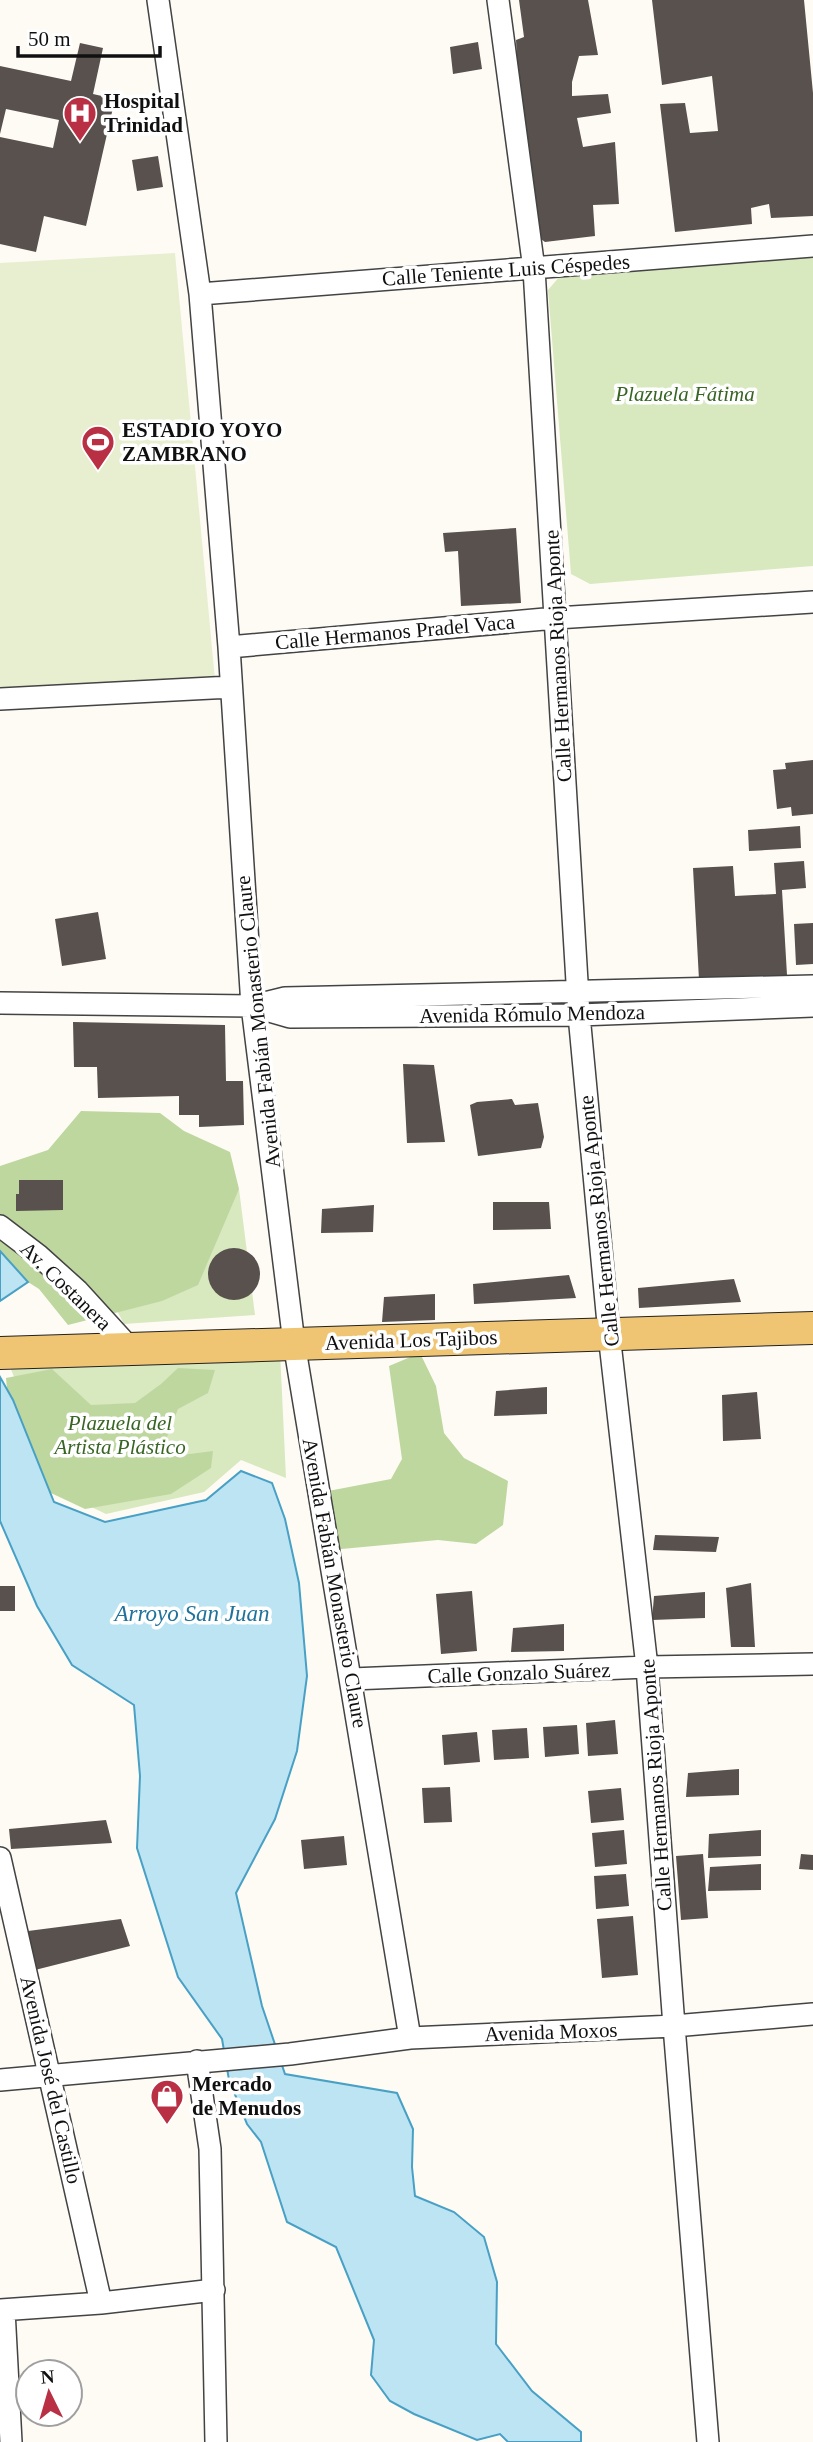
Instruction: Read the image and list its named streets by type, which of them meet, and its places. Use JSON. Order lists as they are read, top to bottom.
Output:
{
  "streets": {
    "main road": ["Avenida Los Tajibos"],
    "street": [
      "Calle Teniente Luis Céspedes",
      "Calle Hermanos Pradel Vaca",
      "Calle Hermanos Rioja Aponte",
      "Avenida Rómulo Mendoza",
      "Avenida Fabián Monasterio Claure",
      "Av. Costanera",
      "Calle Gonzalo Suárez",
      "Avenida Moxos",
      "Avenida José del Castillo"
    ]
  },
  "crossings": [
    ["Calle Teniente Luis Céspedes", "Calle Hermanos Rioja Aponte"],
    ["Calle Teniente Luis Céspedes", "Avenida Fabián Monasterio Claure"],
    ["Calle Hermanos Pradel Vaca", "Calle Hermanos Rioja Aponte"],
    ["Calle Hermanos Pradel Vaca", "Avenida Fabián Monasterio Claure"],
    ["Calle Hermanos Rioja Aponte", "Avenida Rómulo Mendoza"],
    ["Calle Hermanos Rioja Aponte", "Avenida Los Tajibos"],
    ["Calle Hermanos Rioja Aponte", "Calle Gonzalo Suárez"],
    ["Calle Hermanos Rioja Aponte", "Avenida Moxos"],
    ["Avenida Rómulo Mendoza", "Avenida Fabián Monasterio Claure"],
    ["Avenida Fabián Monasterio Claure", "Avenida Los Tajibos"],
    ["Avenida Fabián Monasterio Claure", "Calle Gonzalo Suárez"],
    ["Avenida Fabián Monasterio Claure", "Avenida Moxos"],
    ["Av. Costanera", "Avenida Los Tajibos"]
  ],
  "water": ["Arroyo San Juan"],
  "parks": ["Plazuela Fátima", "Plazuela del Artista Plástico"],
  "places": {
    "hospital": ["Hospital Trinidad"],
    "sports": ["ESTADIO YOYO ZAMBRANO"],
    "shop": ["Mercado de Menudos"]
  },
  "scale_bar": "50 m",
  "north": "top"
}
